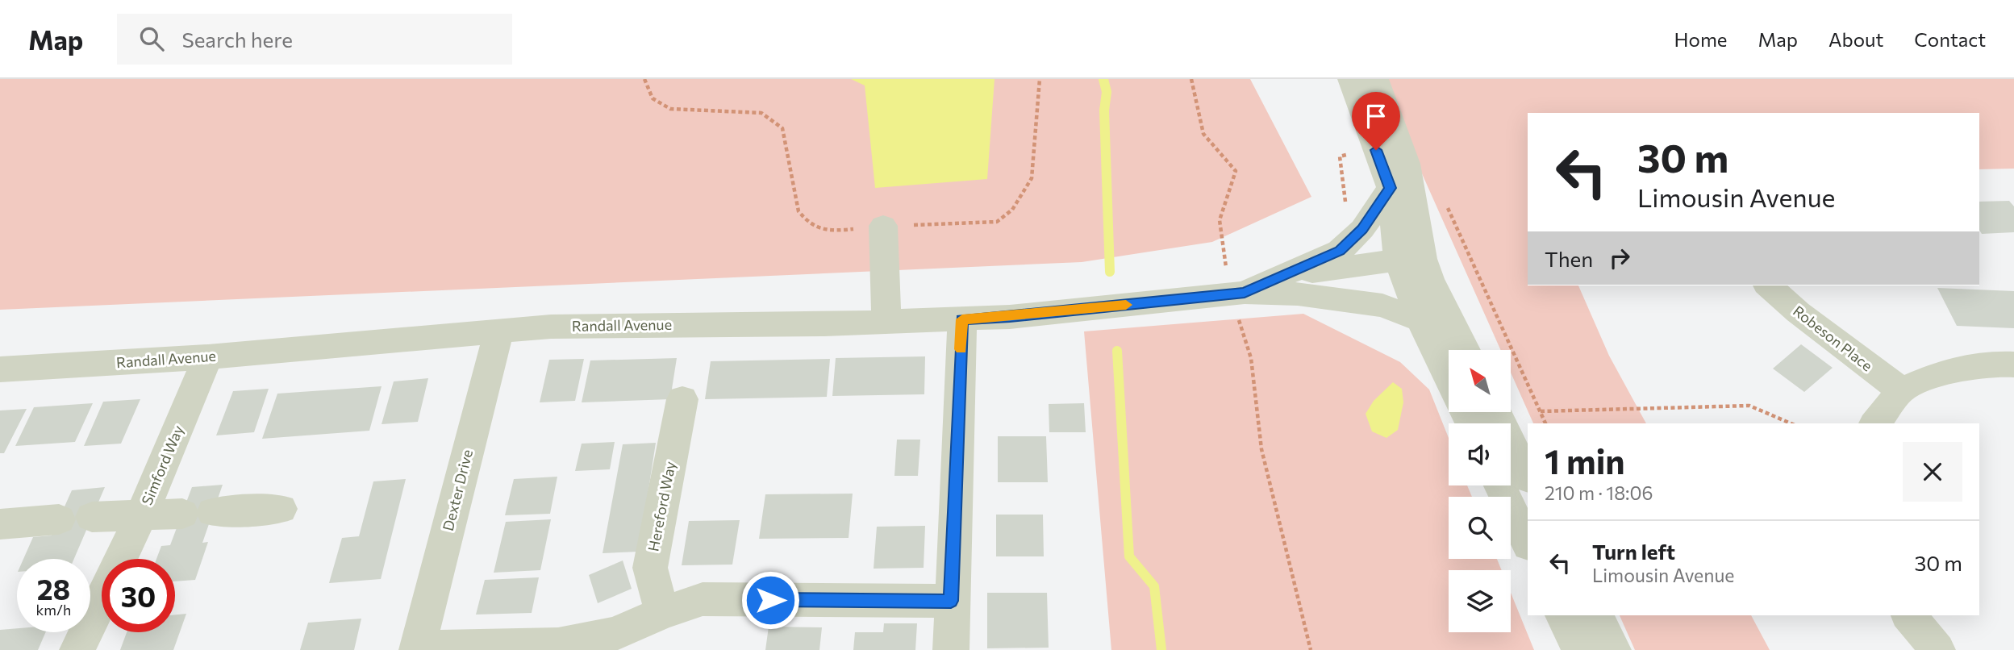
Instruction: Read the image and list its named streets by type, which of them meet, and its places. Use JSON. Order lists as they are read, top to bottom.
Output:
{
  "streets": {
    "street": [
      "Randall Avenue",
      "Robeson Place",
      "Simford Way",
      "Dexter Drive",
      "Hereford Way"
    ]
  },
  "crossings": [
    ["Randall Avenue", "Simford Way"],
    ["Randall Avenue", "Dexter Drive"]
  ],
  "north": "top left",
  "page": {
    "header": "Map",
    "search": "Search here",
    "nav": [
      "Home",
      "Map",
      "About",
      "Contact"
    ],
    "turn": ["30 m", "Limousin Avenue"],
    "then": "Then",
    "heading": ["1 min", "210 m · 18:06"],
    "list": [
      {
        "name": "Turn left",
        "note": "Limousin Avenue",
        "value": "30 m"
      }
    ],
    "speed": "28 km/h",
    "limit": "30"
  }
}
